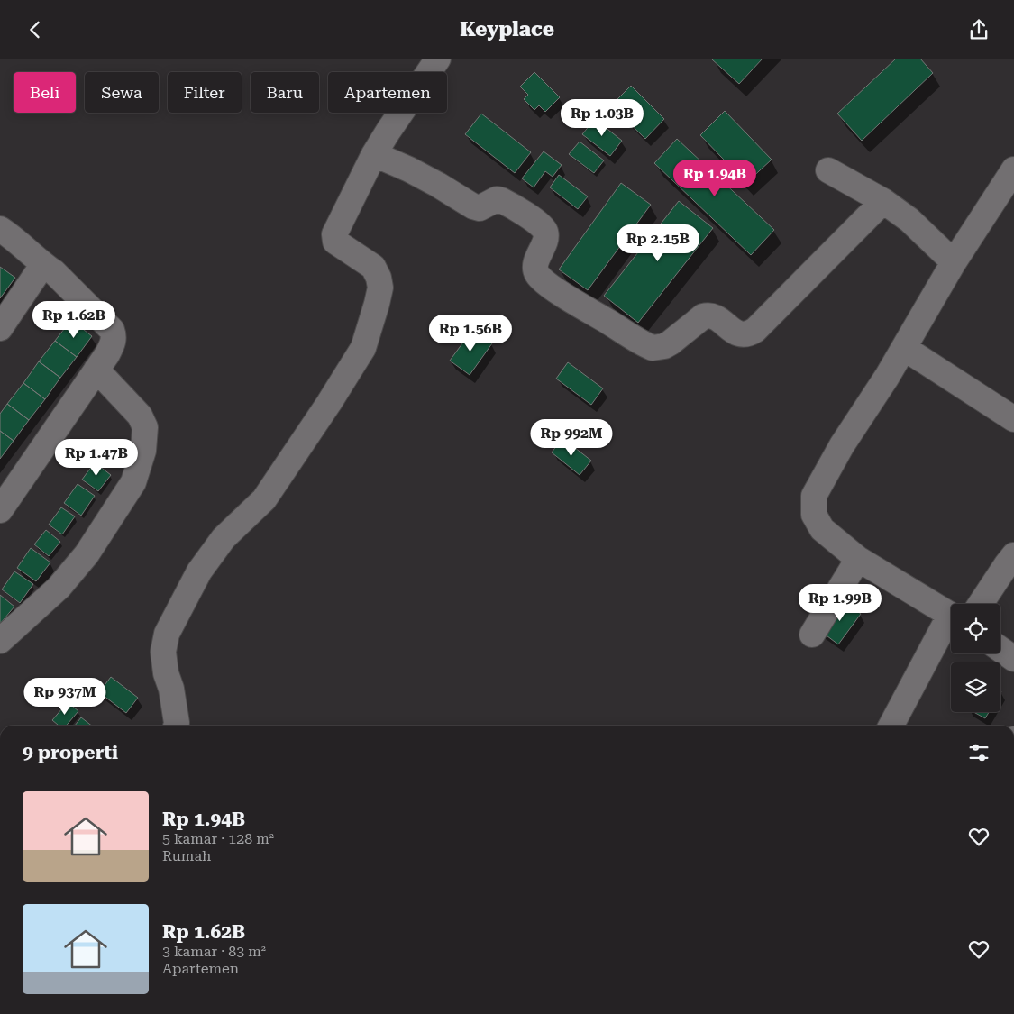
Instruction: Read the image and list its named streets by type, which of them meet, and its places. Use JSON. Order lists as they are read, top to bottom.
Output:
{
  "page": {
    "header": "Keyplace",
    "chip": [
      "Beli",
      "Sewa",
      "Filter",
      "Baru",
      "Apartemen"
    ],
    "price": [
      "Rp 1.03B",
      "Rp 1.94B",
      "Rp 2.15B",
      "Rp 1.62B",
      "Rp 1.56B",
      "Rp 992M",
      "Rp 1.47B",
      "Rp 1.99B",
      "Rp 937M"
    ],
    "heading": "9 properti",
    "list": [
      {
        "name": "Rp 1.94B",
        "note": "5 kamar · 128 m² · Rumah"
      },
      {
        "name": "Rp 1.62B",
        "note": "3 kamar · 83 m² · Apartemen"
      }
    ]
  }
}
